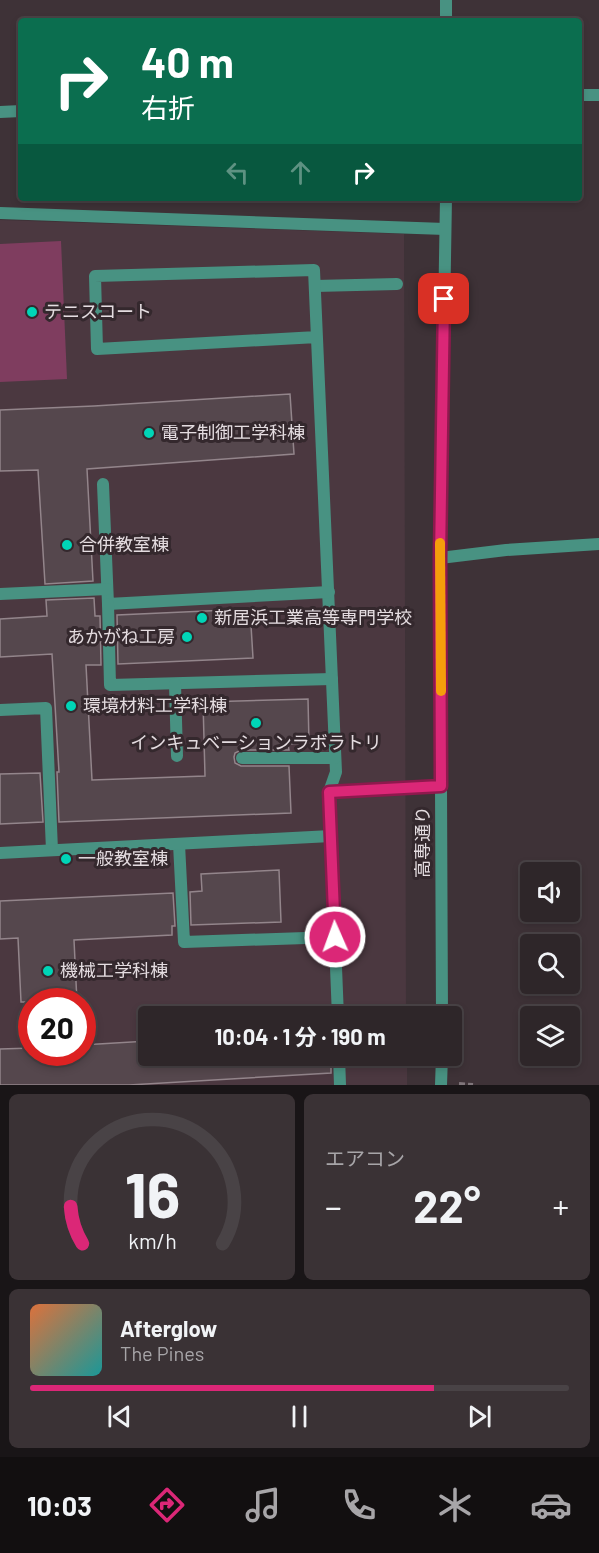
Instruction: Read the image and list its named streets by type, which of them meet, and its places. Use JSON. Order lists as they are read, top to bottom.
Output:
{
  "streets": {
    "street": ["高専通り"]
  },
  "places": [
    "テニスコート",
    "電子制御工学科棟",
    "合併教室棟",
    "新居浜工業高等専門学校",
    "あかがね工房",
    "環境材料工学科棟",
    "インキュベーションラボラトリ",
    "一般教室棟",
    "機械工学科棟"
  ],
  "page": {
    "turn": ["40 m", "右折"],
    "limit": "20",
    "trip": "10:04 · 1 分 · 190 m",
    "tile": "エアコン",
    "heat": ["−", "22°", "+"],
    "song": ["Afterglow", "The Pines"],
    "tabs": "10:03",
    "gauge": ["16", "km/h"]
  }
}
